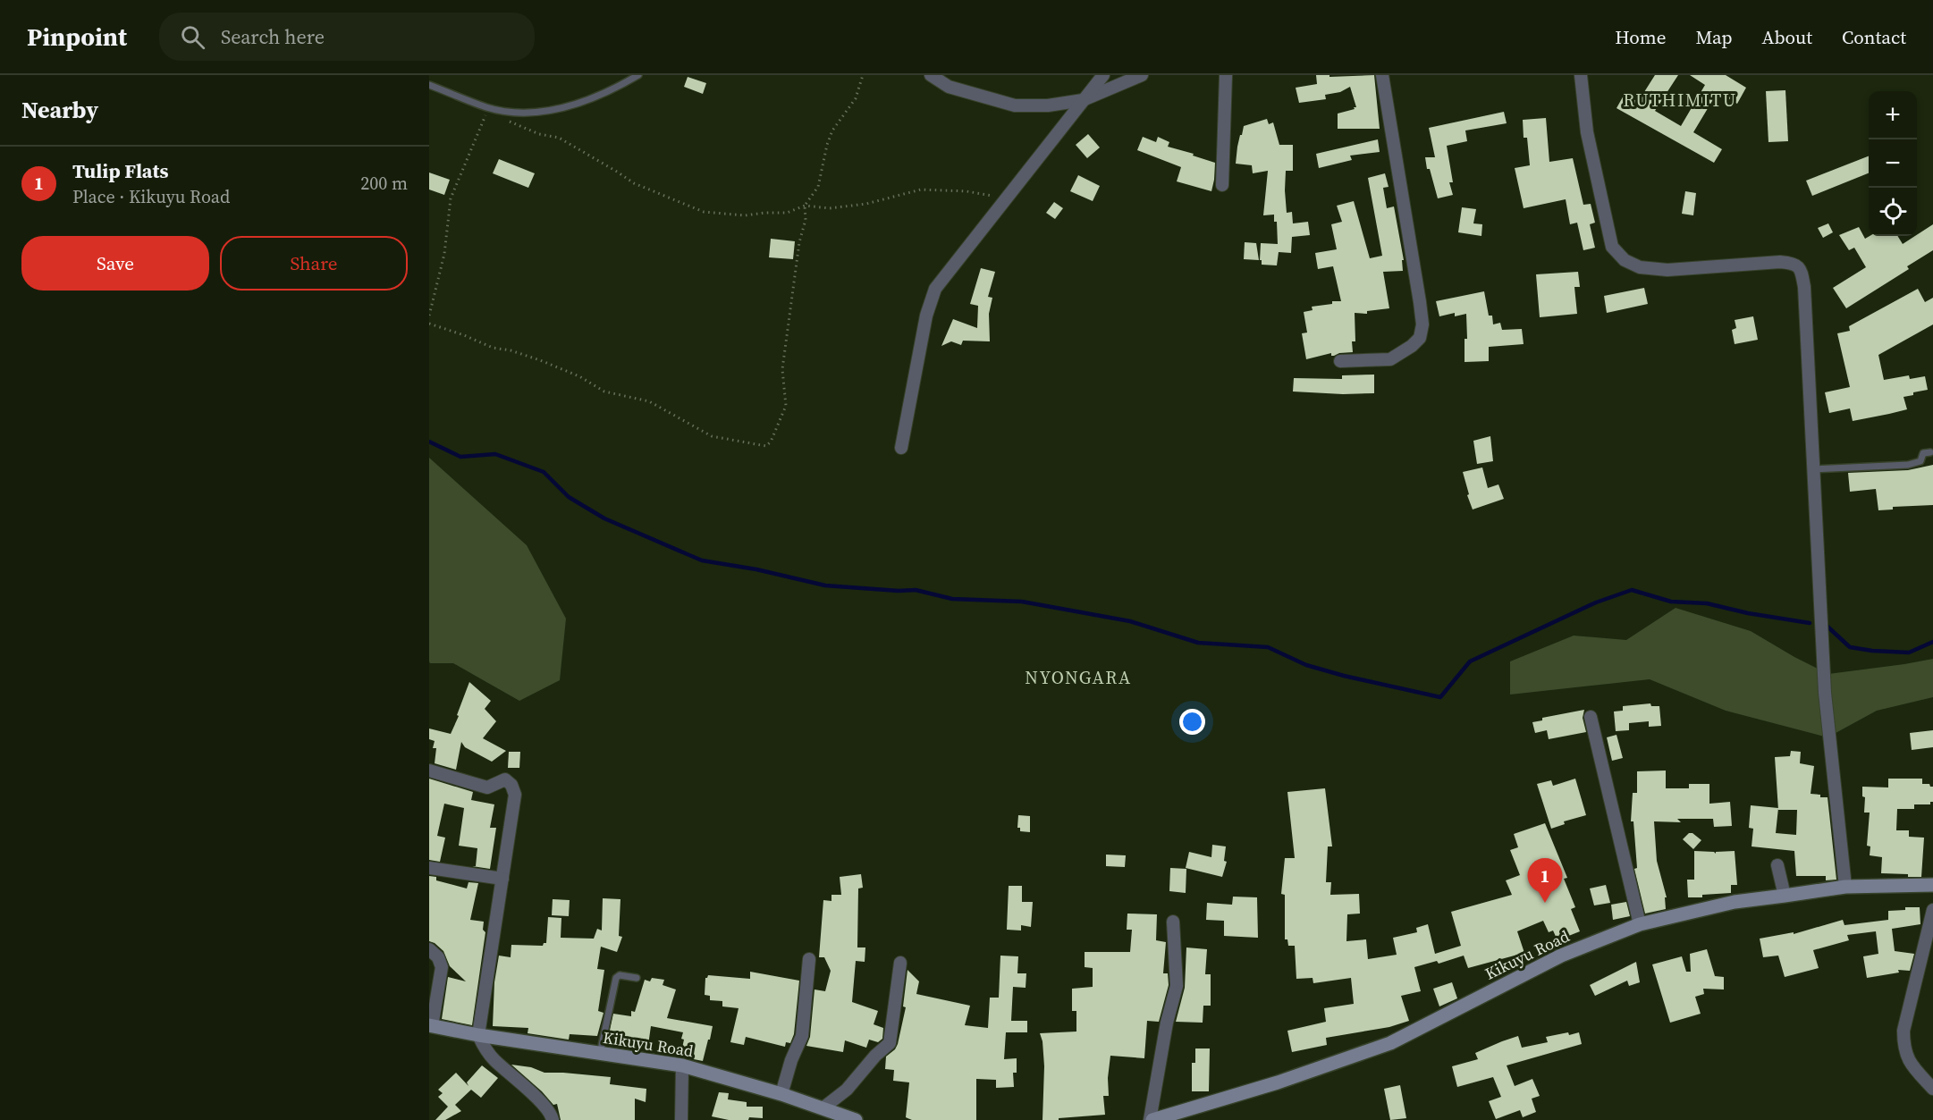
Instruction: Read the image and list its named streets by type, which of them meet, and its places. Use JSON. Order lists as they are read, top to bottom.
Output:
{
  "streets": {
    "main road": ["Kikuyu Road"]
  },
  "districts": ["RUTHIMITU", "NYONGARA"],
  "page": {
    "header": "Pinpoint",
    "search": "Search here",
    "nav": [
      "Home",
      "Map",
      "About",
      "Contact"
    ],
    "heading": "Nearby",
    "map_buttons": ["+", "−"],
    "list": [
      {
        "mark": "1",
        "name": "Tulip Flats",
        "note": "Place · Kikuyu Road",
        "value": "200 m"
      }
    ],
    "buttons": ["Save", "Share"],
    "pins": "1"
  }
}
